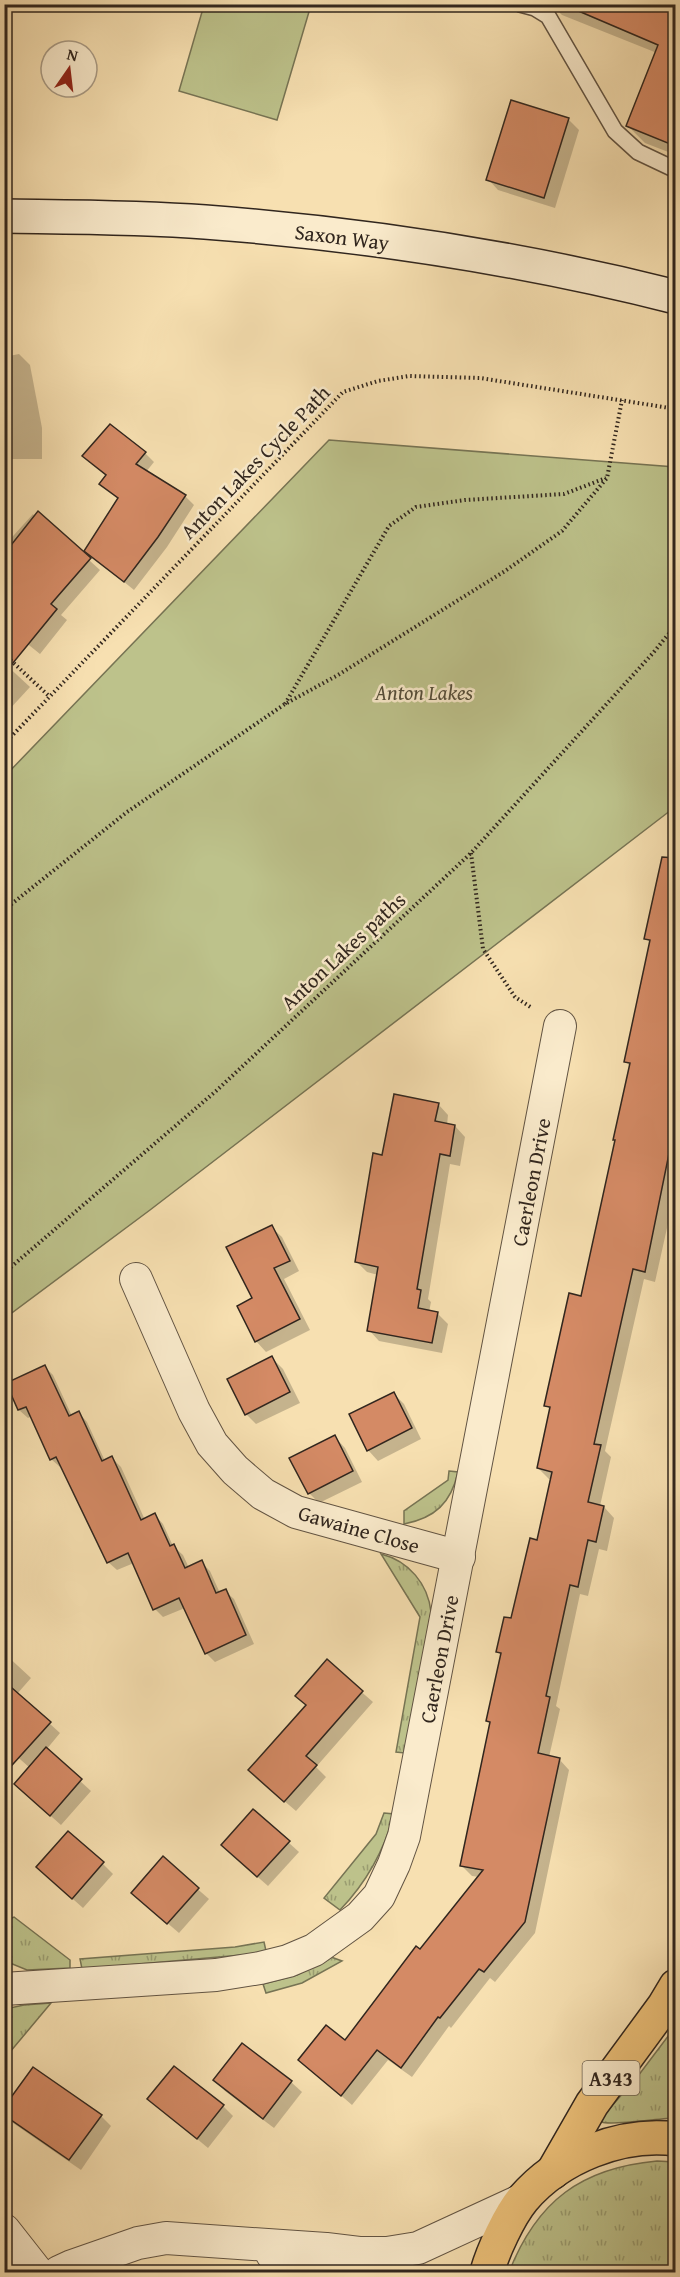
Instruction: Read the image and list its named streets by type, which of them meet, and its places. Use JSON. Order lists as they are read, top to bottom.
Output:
{
  "streets": {
    "main road": ["A343"],
    "street": ["Saxon Way", "Caerleon Drive", "Gawaine Close"],
    "path": ["Anton Lakes Cycle Path", "Anton Lakes paths"]
  },
  "crossings": [
    ["Caerleon Drive", "Gawaine Close"]
  ],
  "parks": ["Anton Lakes"],
  "north": "top"
}
